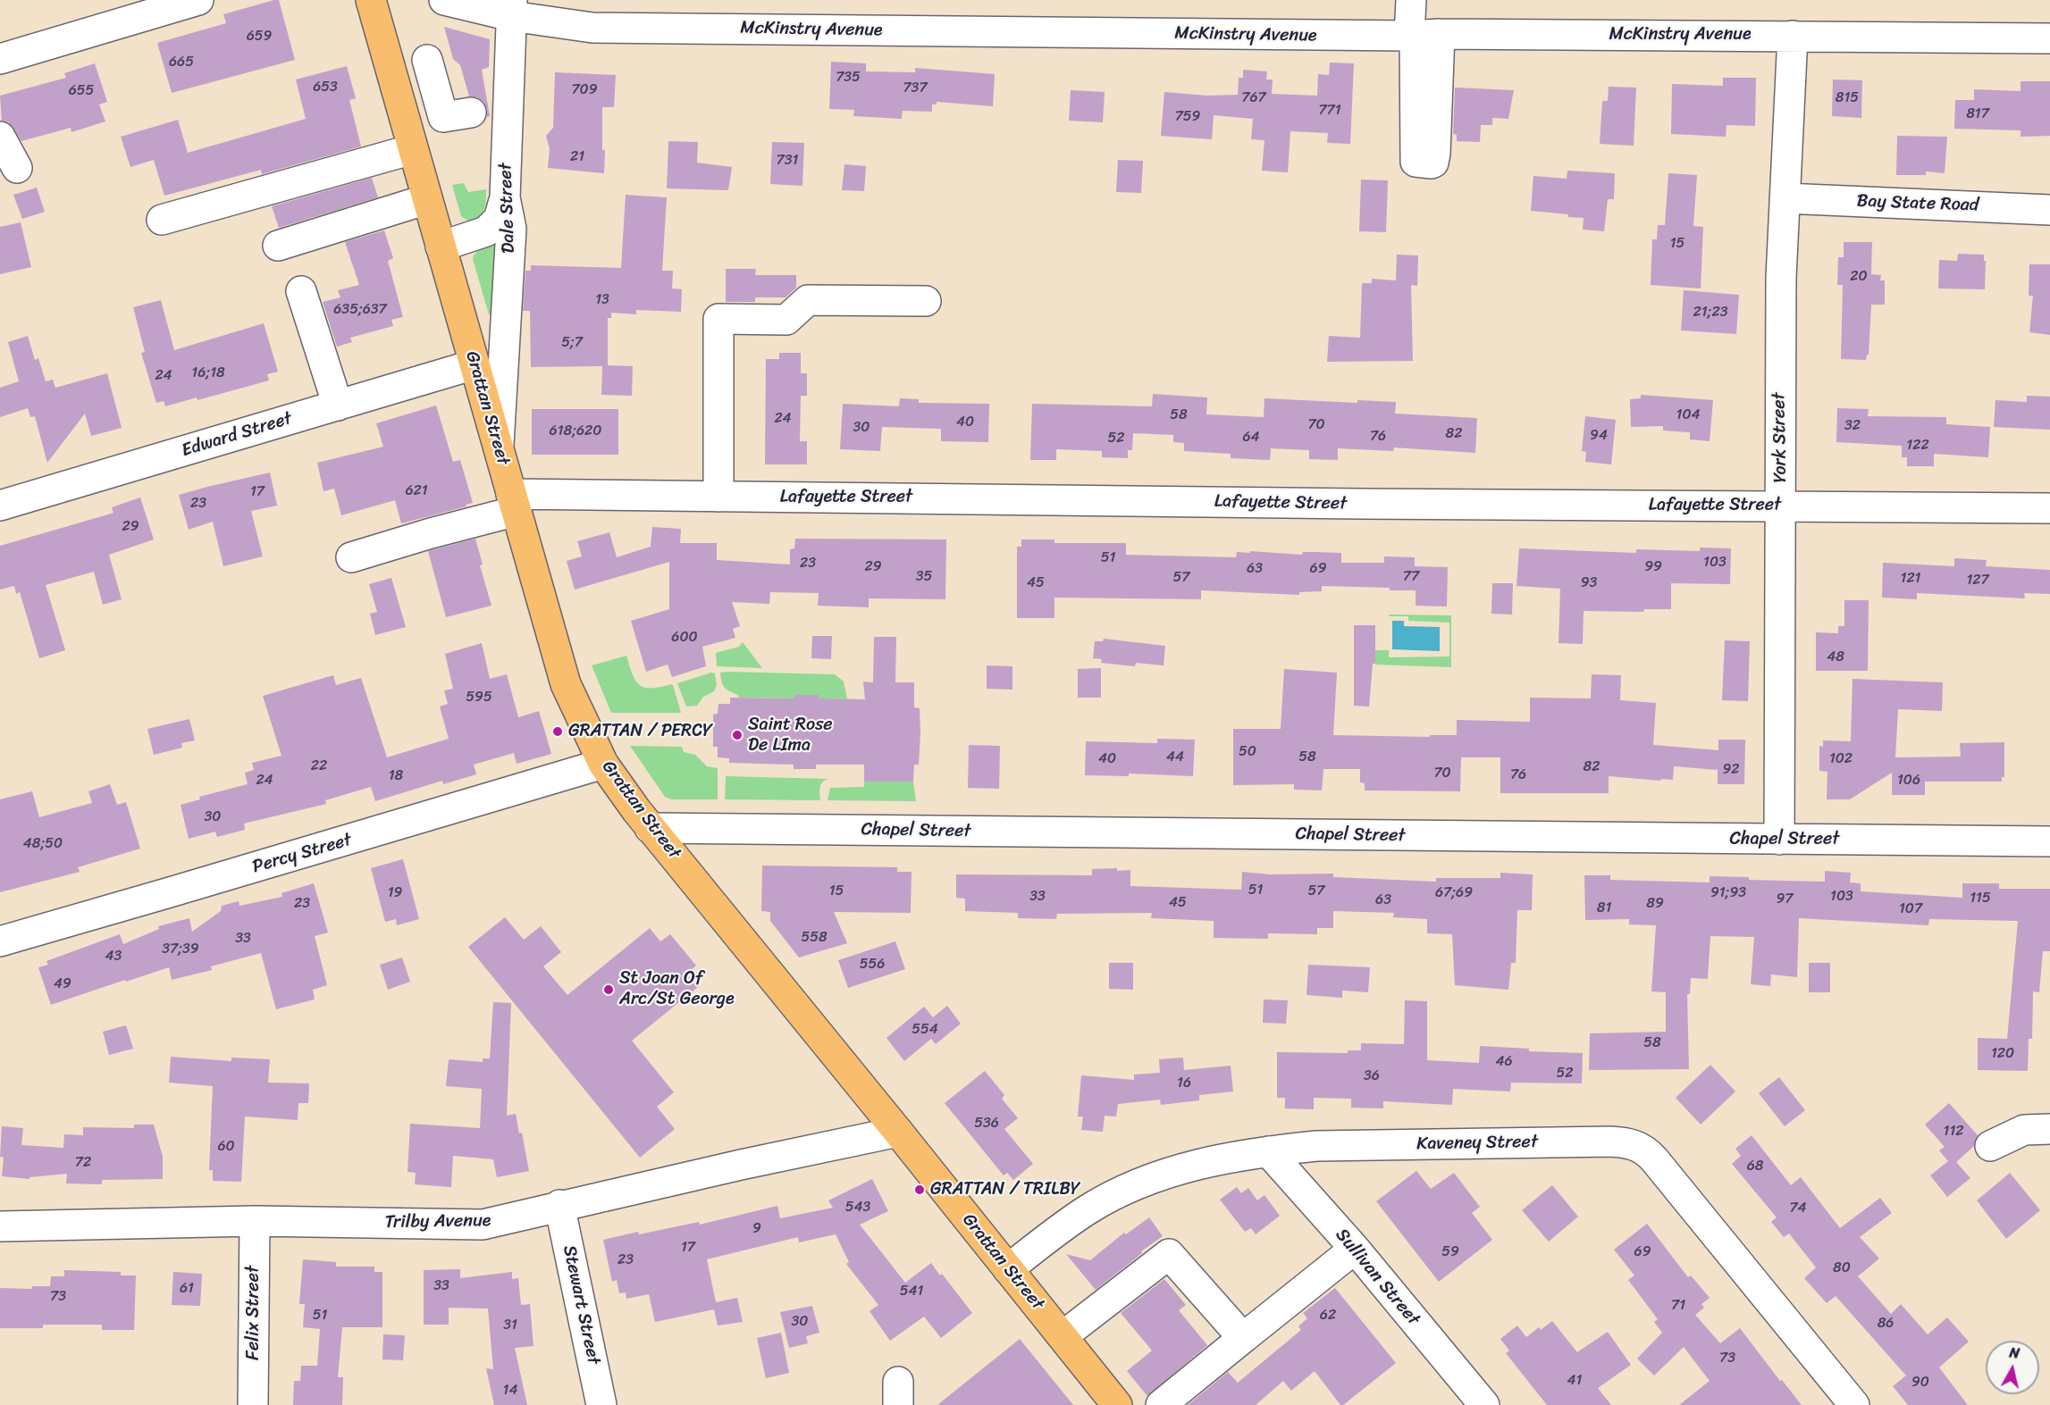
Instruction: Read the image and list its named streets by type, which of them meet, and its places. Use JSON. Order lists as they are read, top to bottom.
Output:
{
  "streets": {
    "main road": ["Grattan Street"],
    "street": [
      "McKinstry Avenue",
      "Bay State Road",
      "Dale Street",
      "Edward Street",
      "York Street",
      "Lafayette Street",
      "Chapel Street",
      "Percy Street",
      "Kaveney Street",
      "Trilby Avenue",
      "Sullivan Street",
      "Stewart Street",
      "Felix Street"
    ]
  },
  "crossings": [
    ["McKinstry Avenue", "Dale Street"],
    ["McKinstry Avenue", "York Street"],
    ["Bay State Road", "York Street"],
    ["Dale Street", "Grattan Street"],
    ["Grattan Street", "Edward Street"],
    ["Grattan Street", "Lafayette Street"],
    ["Grattan Street", "Chapel Street"],
    ["Grattan Street", "Percy Street"],
    ["Grattan Street", "Kaveney Street"],
    ["Grattan Street", "Trilby Avenue"],
    ["York Street", "Lafayette Street"],
    ["York Street", "Chapel Street"],
    ["Kaveney Street", "Sullivan Street"],
    ["Trilby Avenue", "Stewart Street"],
    ["Trilby Avenue", "Felix Street"]
  ],
  "places": [
    "GRATTAN / PERCY",
    "Saint Rose De LIma",
    "St Joan Of Arc/St George",
    "GRATTAN / TRILBY"
  ],
  "house_numbers": [
    "659",
    "665",
    "735",
    "653",
    "737",
    "709",
    "655",
    "767",
    "815",
    "771",
    "817",
    "759",
    "21",
    "731",
    "15",
    "20",
    "13",
    "635;637",
    "21;23",
    "5;7",
    "16;18",
    "24",
    "58",
    "104",
    "24",
    "40",
    "70",
    "32",
    "30",
    "618;620",
    "82",
    "94",
    "76",
    "64",
    "52",
    "122",
    "621",
    "17",
    "23",
    "29",
    "51",
    "103",
    "23",
    "29",
    "99",
    "63",
    "69",
    "35",
    "77",
    "57",
    "121",
    "127",
    "45",
    "93",
    "600",
    "48",
    "595",
    "50",
    "44",
    "58",
    "40",
    "102",
    "22",
    "82",
    "92",
    "70",
    "76",
    "18",
    "24",
    "106",
    "30",
    "48;50",
    "51",
    "15",
    "57",
    "19",
    "67;69",
    "91;93",
    "33",
    "103",
    "115",
    "97",
    "63",
    "45",
    "23",
    "89",
    "81",
    "107",
    "558",
    "33",
    "37;39",
    "43",
    "556",
    "49",
    "554",
    "58",
    "120",
    "46",
    "52",
    "36",
    "16",
    "536",
    "112",
    "60",
    "72",
    "68",
    "543",
    "74",
    "9",
    "17",
    "59",
    "69",
    "23",
    "80",
    "33",
    "61",
    "541",
    "73",
    "71",
    "51",
    "62",
    "30",
    "86",
    "31",
    "73",
    "41",
    "90",
    "14"
  ],
  "north": "top"
}
